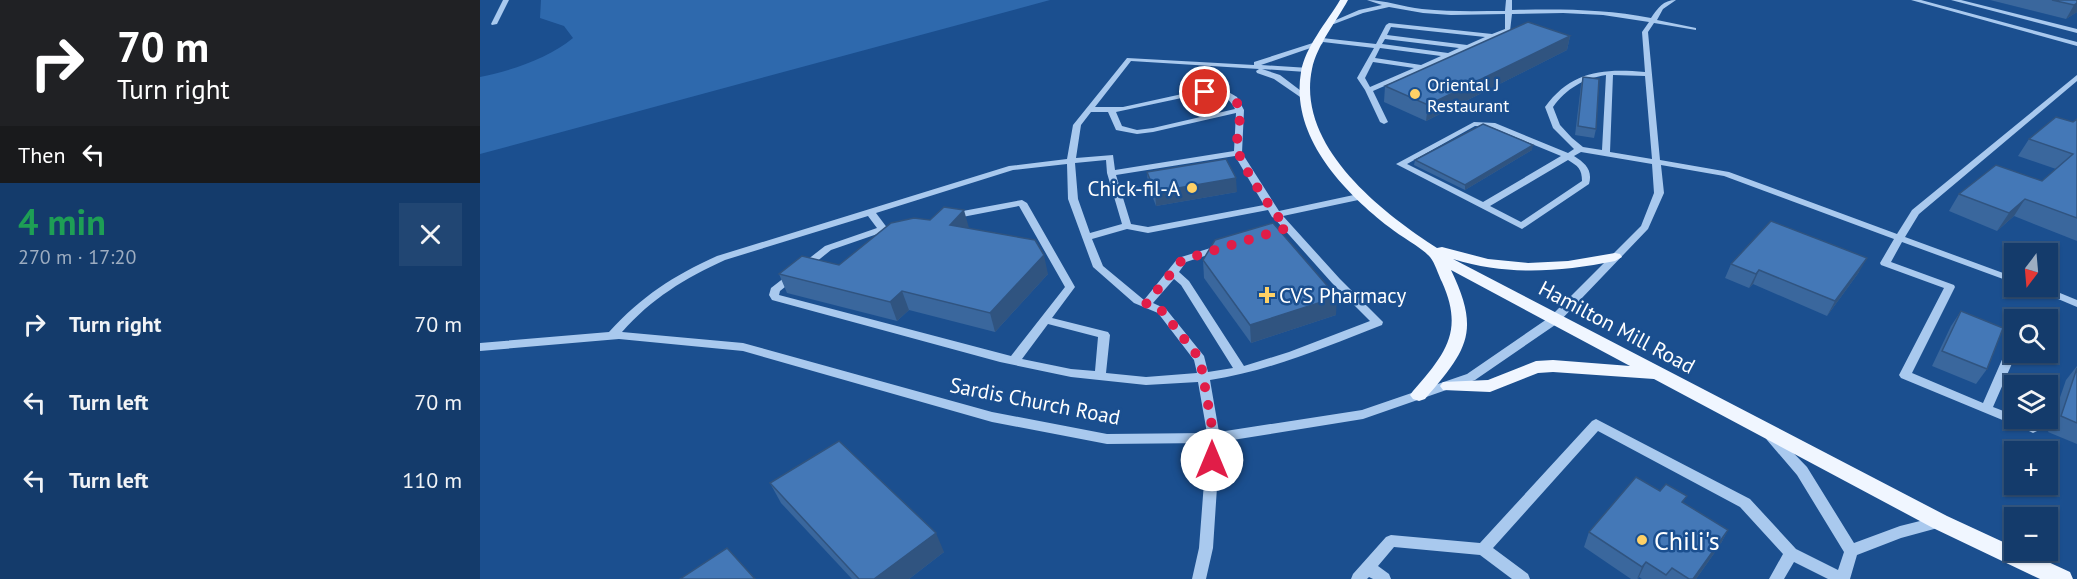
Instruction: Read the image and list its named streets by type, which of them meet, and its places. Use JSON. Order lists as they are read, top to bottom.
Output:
{
  "streets": {
    "main road": ["Hamilton Mill Road"],
    "street": ["Sardis Church Road"]
  },
  "crossings": [
    ["Hamilton Mill Road", "Sardis Church Road"]
  ],
  "places": {
    "other": ["Oriental J Restaurant", "Chick-fil-A", "Chili's"],
    "health": ["CVS Pharmacy"]
  },
  "north": "bottom",
  "page": {
    "turn": ["70 m", "Turn right"],
    "then": "Then",
    "heading": ["4 min", "270 m · 17:20"],
    "map_buttons": ["+", "−"],
    "list": [
      {
        "name": "Turn right",
        "value": "70 m"
      },
      {
        "name": "Turn left",
        "value": "70 m"
      },
      {
        "name": "Turn left",
        "value": "110 m"
      }
    ]
  }
}
